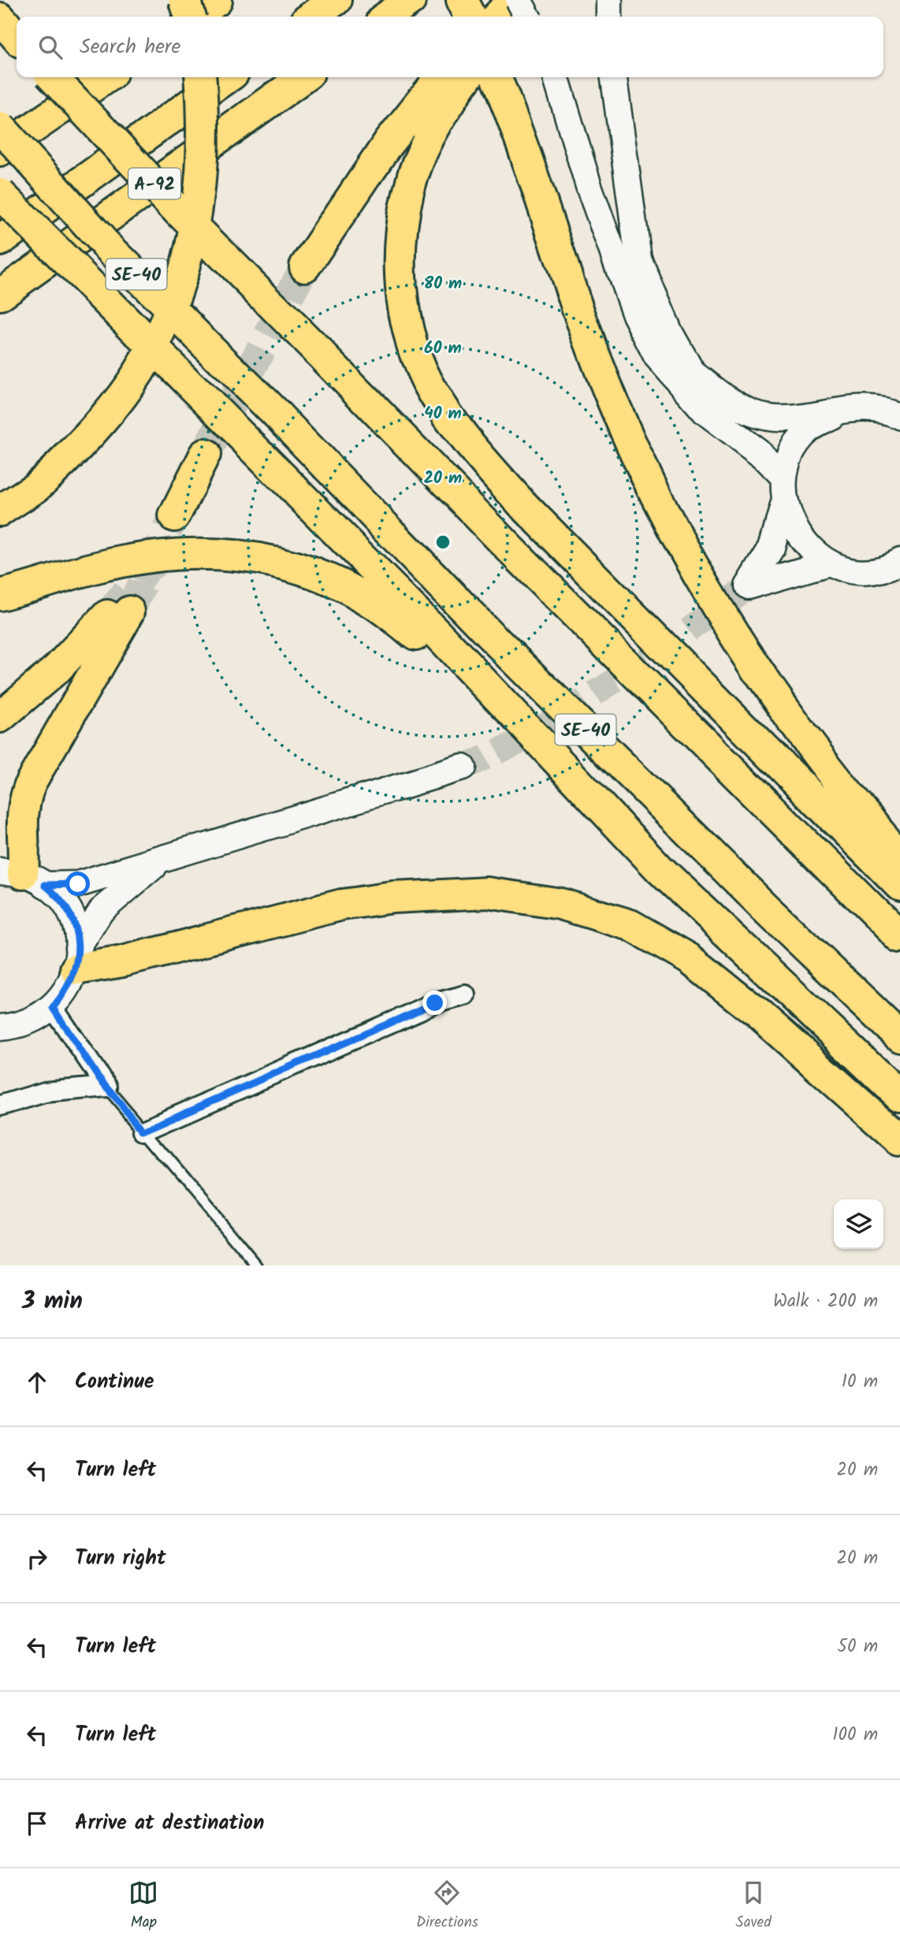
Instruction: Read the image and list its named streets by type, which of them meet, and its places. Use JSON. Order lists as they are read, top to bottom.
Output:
{
  "streets": {
    "highway": ["A-92", "SE-40"]
  },
  "page": {
    "search": "Search here",
    "heading": ["3 min", "Walk · 200 m"],
    "list": [
      ["Continue", "10 m"],
      ["Turn left", "20 m"],
      ["Turn right", "20 m"],
      ["Turn left", "50 m"],
      ["Turn left", "100 m"],
      "Arrive at destination"
    ],
    "nav": ["Map", "Directions", "Saved"]
  },
  "rings": [
    "80 m",
    "60 m",
    "40 m",
    "20 m"
  ]
}
